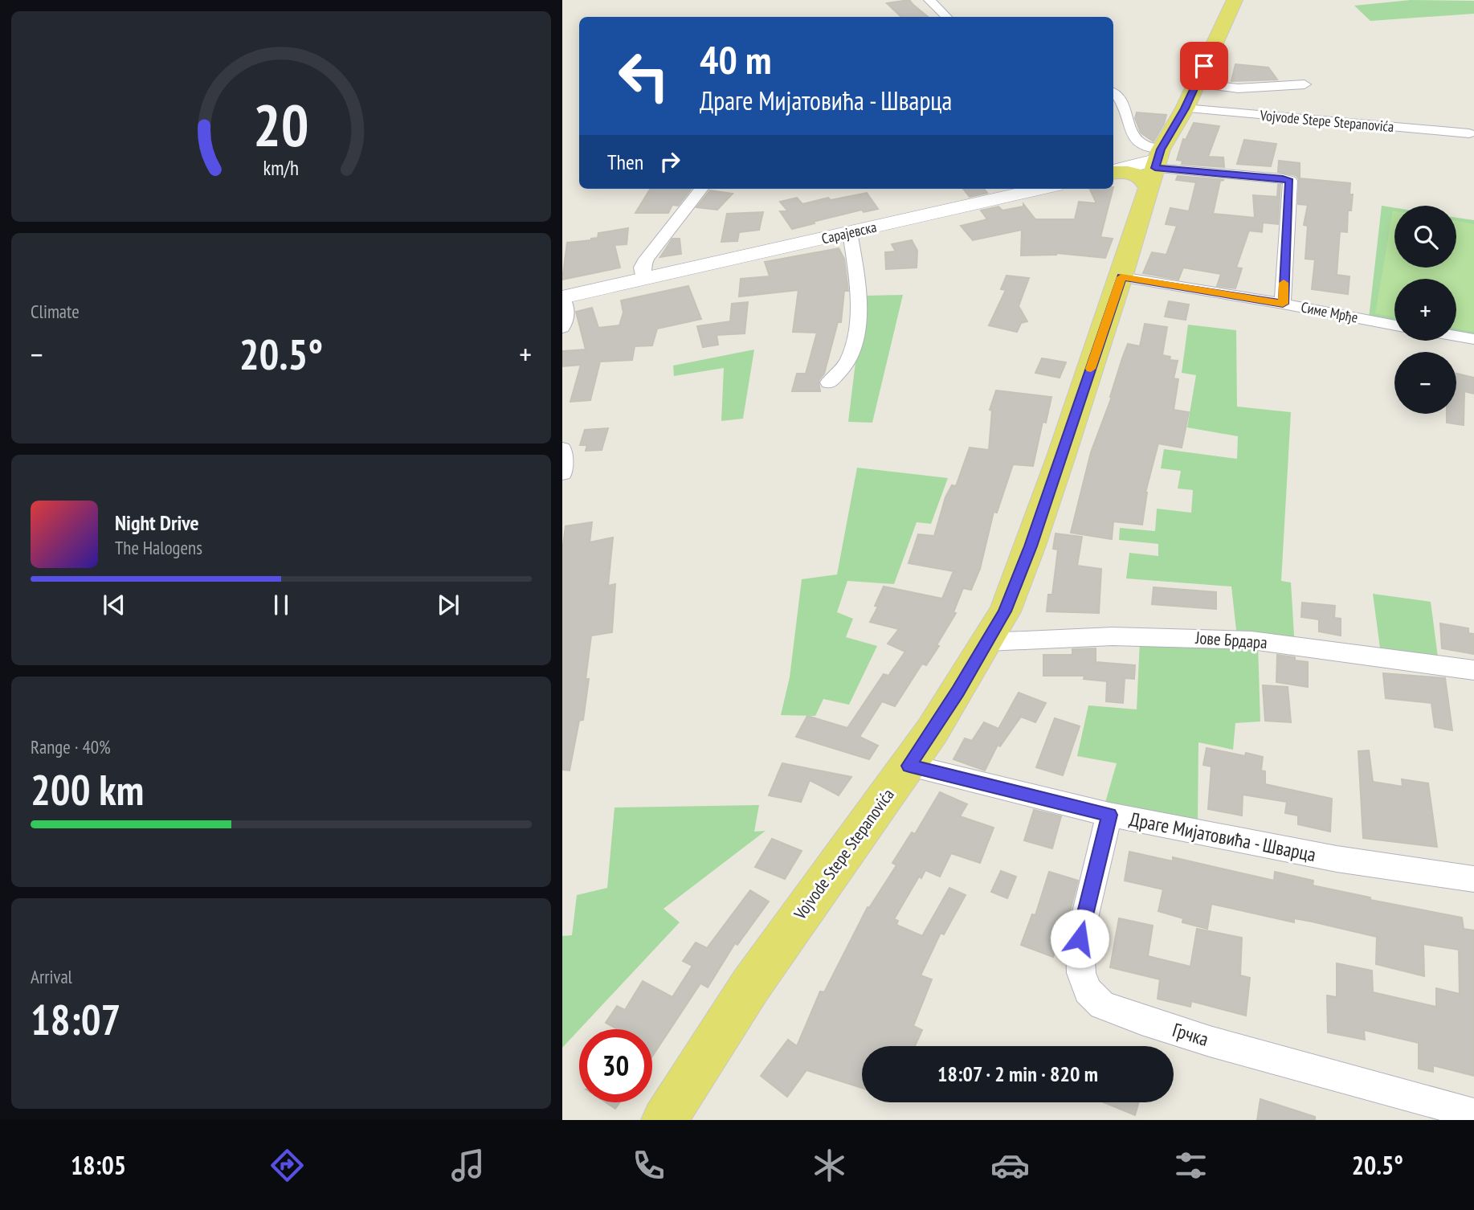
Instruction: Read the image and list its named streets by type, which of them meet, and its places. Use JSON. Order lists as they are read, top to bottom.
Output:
{
  "streets": {
    "main road": ["Vojvode Stepe Stepanovića", "Сарајевска"],
    "street": [
      "Симе Мрђе",
      "Јове Брдара",
      "Драге Мијатовића - Шварца",
      "Грчка"
    ]
  },
  "crossings": [
    ["Vojvode Stepe Stepanovića", "Симе Мрђе"],
    ["Vojvode Stepe Stepanovića", "Јове Брдара"],
    ["Vojvode Stepe Stepanovića", "Драге Мијатовића - Шварца"],
    ["Драге Мијатовића - Шварца", "Грчка"]
  ],
  "page": {
    "turn": ["40 m", "Драге Мијатовића - Шварца"],
    "then": "Then",
    "map_buttons": ["+", "−"],
    "tile": [
      "Climate",
      ["Range · 40%", "200 km"],
      ["Arrival", "18:07"]
    ],
    "heat": ["−", "20.5°", "+"],
    "song": ["Night Drive", "The Halogens"],
    "limit": "30",
    "trip": "18:07 · 2 min · 820 m",
    "tabs": ["18:05", "20.5°"],
    "gauge": ["20", "km/h"]
  }
}
